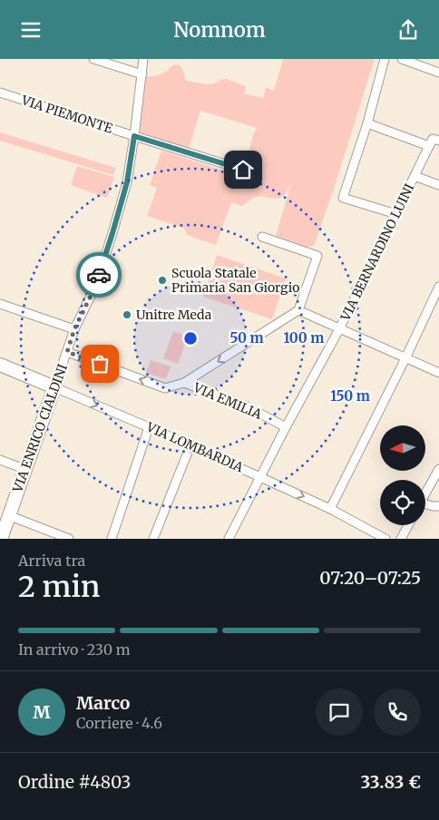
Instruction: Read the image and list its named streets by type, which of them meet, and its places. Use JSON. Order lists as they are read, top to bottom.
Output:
{
  "streets": {
    "street": [
      "VIA PIEMONTE",
      "VIA BERNARDINO LUINI",
      "VIA EMILIA",
      "VIA ENRICO CIALDINI",
      "VIA LOMBARDIA"
    ]
  },
  "crossings": [
    ["VIA PIEMONTE", "VIA ENRICO CIALDINI"],
    ["VIA BERNARDINO LUINI", "VIA EMILIA"],
    ["VIA BERNARDINO LUINI", "VIA LOMBARDIA"],
    ["VIA EMILIA", "VIA ENRICO CIALDINI"],
    ["VIA ENRICO CIALDINI", "VIA LOMBARDIA"]
  ],
  "one_way": ["VIA EMILIA", "VIA LOMBARDIA"],
  "places": ["Scuola Statale Primaria San Giorgio", "Unitre Meda"],
  "north": "left",
  "page": {
    "header": "Nomnom",
    "heading": ["2 min", "Arriva tra", "07:20–07:25"],
    "panel": [
      "Marco",
      "Corriere · 4.6",
      "Ordine #4803",
      "33.83 €"
    ],
    "bar": "In arrivo · 230 m",
    "round": "M"
  },
  "rings": ["50 m", "100 m", "150 m"]
}
